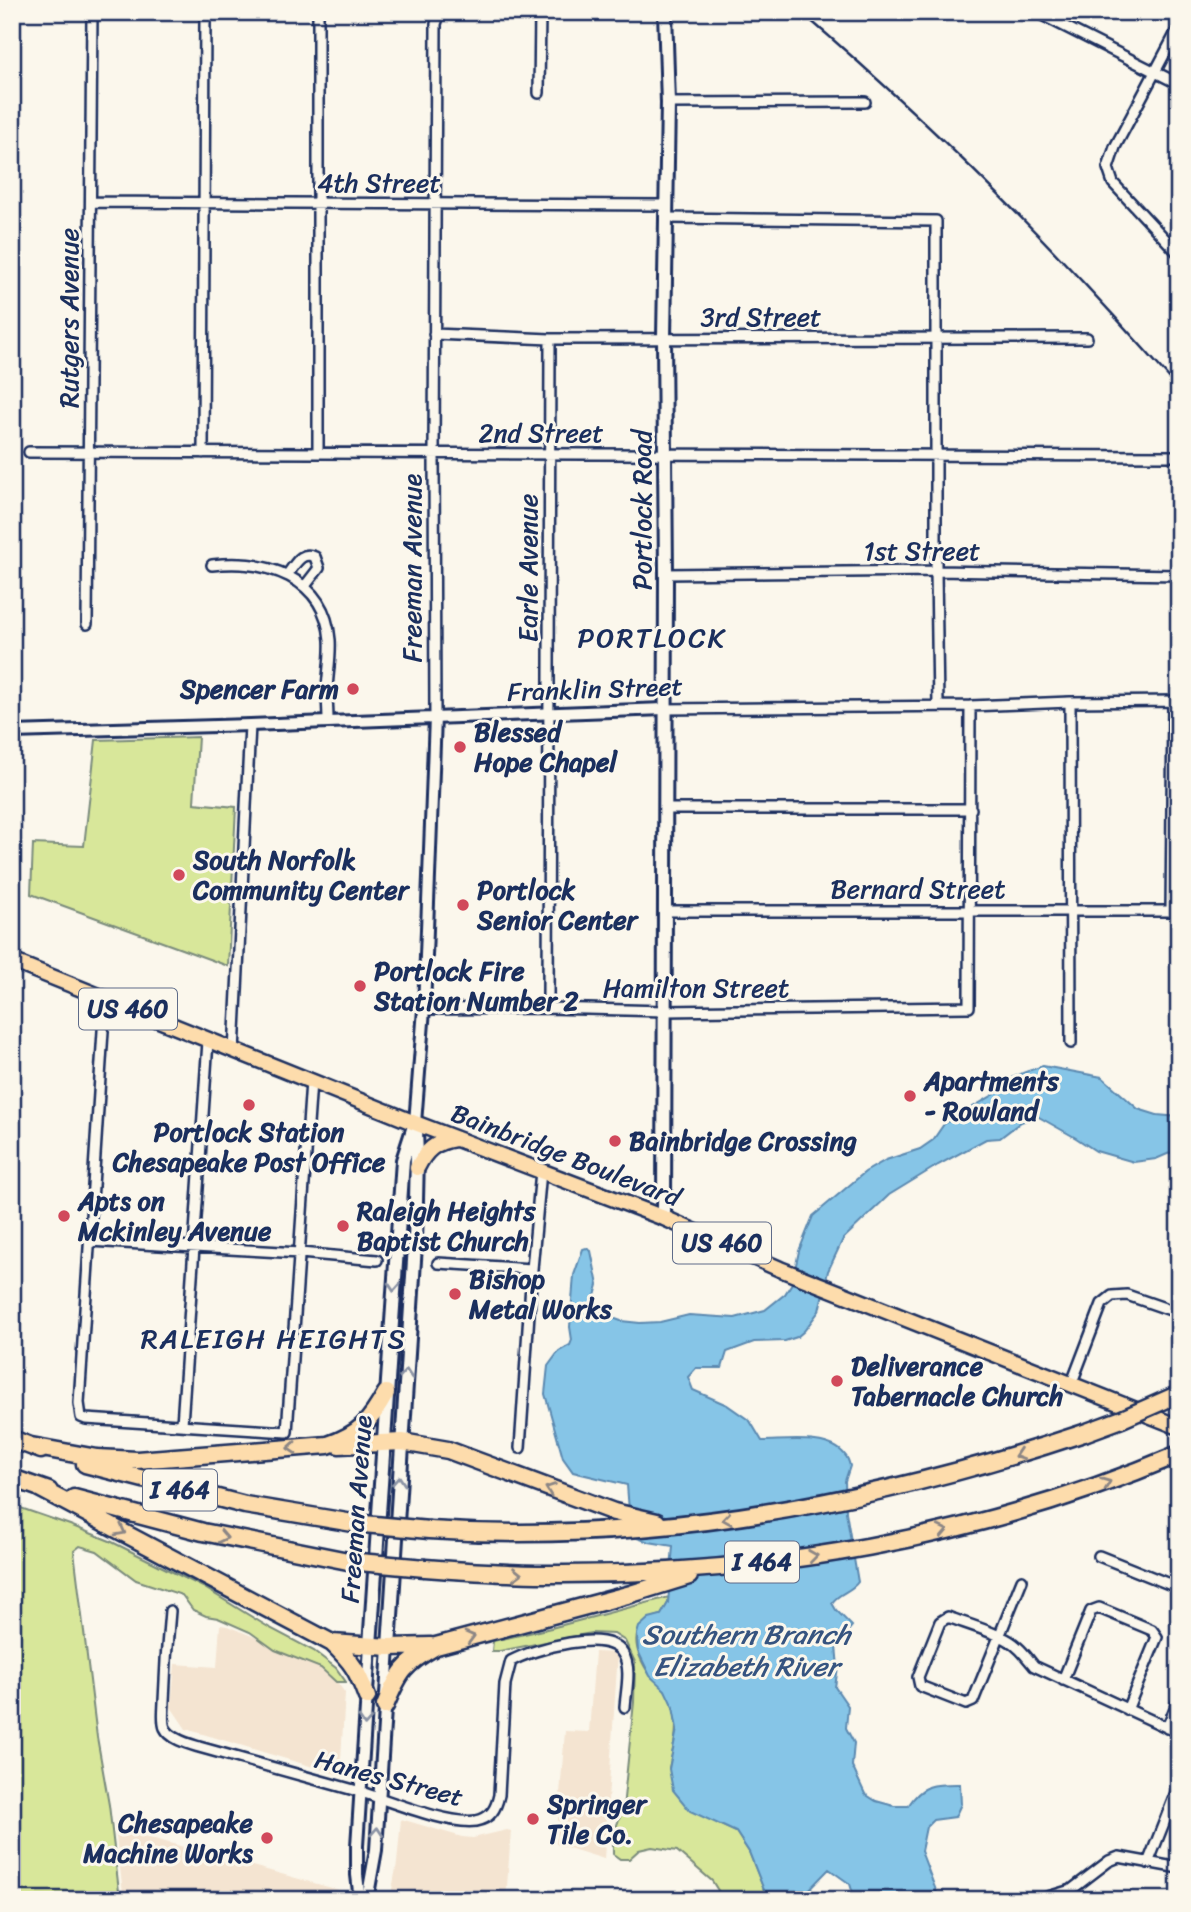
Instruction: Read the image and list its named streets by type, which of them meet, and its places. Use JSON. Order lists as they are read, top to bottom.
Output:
{
  "streets": {
    "highway": ["I 464"],
    "main road": [
      "Portlock Road",
      "Freeman Avenue",
      "US 460",
      "Bainbridge Boulevard"
    ],
    "street": [
      "4th Street",
      "3rd Street",
      "Rutgers Avenue",
      "2nd Street",
      "1st Street",
      "Earle Avenue",
      "Franklin Street",
      "Bernard Street",
      "Hamilton Street",
      "Hanes Street"
    ]
  },
  "crossings": [
    ["4th Street", "3rd Street"],
    ["4th Street", "Rutgers Avenue"],
    ["4th Street", "Portlock Road"],
    ["4th Street", "Freeman Avenue"],
    ["3rd Street", "Portlock Road"],
    ["3rd Street", "Freeman Avenue"],
    ["3rd Street", "Earle Avenue"],
    ["Rutgers Avenue", "2nd Street"],
    ["2nd Street", "Portlock Road"],
    ["2nd Street", "Freeman Avenue"],
    ["2nd Street", "Earle Avenue"],
    ["Portlock Road", "1st Street"],
    ["Portlock Road", "Franklin Street"],
    ["Portlock Road", "Bernard Street"],
    ["Portlock Road", "Hamilton Street"],
    ["Portlock Road", "Bainbridge Boulevard"],
    ["Freeman Avenue", "Franklin Street"],
    ["Freeman Avenue", "Hamilton Street"],
    ["Freeman Avenue", "Bainbridge Boulevard"],
    ["Freeman Avenue", "Hanes Street"],
    ["Earle Avenue", "Franklin Street"],
    ["Earle Avenue", "Hamilton Street"],
    ["Franklin Street", "Bernard Street"],
    ["Bernard Street", "Hamilton Street"]
  ],
  "districts": ["PORTLOCK", "RALEIGH HEIGHTS"],
  "water": ["Southern Branch Elizabeth River"],
  "places": [
    "Spencer Farm",
    "Blessed Hope Chapel",
    "South Norfolk Community Center",
    "Portlock Senior Center",
    "Portlock Fire Station Number 2",
    "Apartments - Rowland",
    "Portlock Station Chesapeake Post Office",
    "Bainbridge Crossing",
    "Apts on Mckinley Avenue",
    "Raleigh Heights Baptist Church",
    "Bishop Metal Works",
    "Deliverance Tabernacle Church",
    "Springer Tile Co.",
    "Chesapeake Machine Works"
  ]
}
